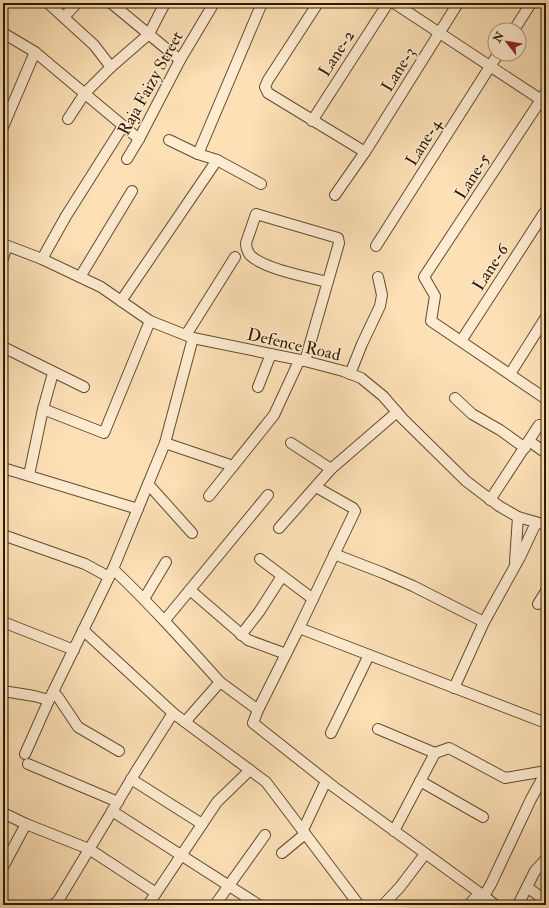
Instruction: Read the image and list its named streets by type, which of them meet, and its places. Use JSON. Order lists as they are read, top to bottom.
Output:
{
  "streets": {
    "street": [
      "Lane-2",
      "Lane-3",
      "Raja Faizy Street",
      "Lane-4",
      "Lane-5",
      "Lane-6",
      "Defence Road"
    ]
  },
  "crossings": [
    ["Lane-5", "Lane-6"]
  ],
  "north": "top left"
}
